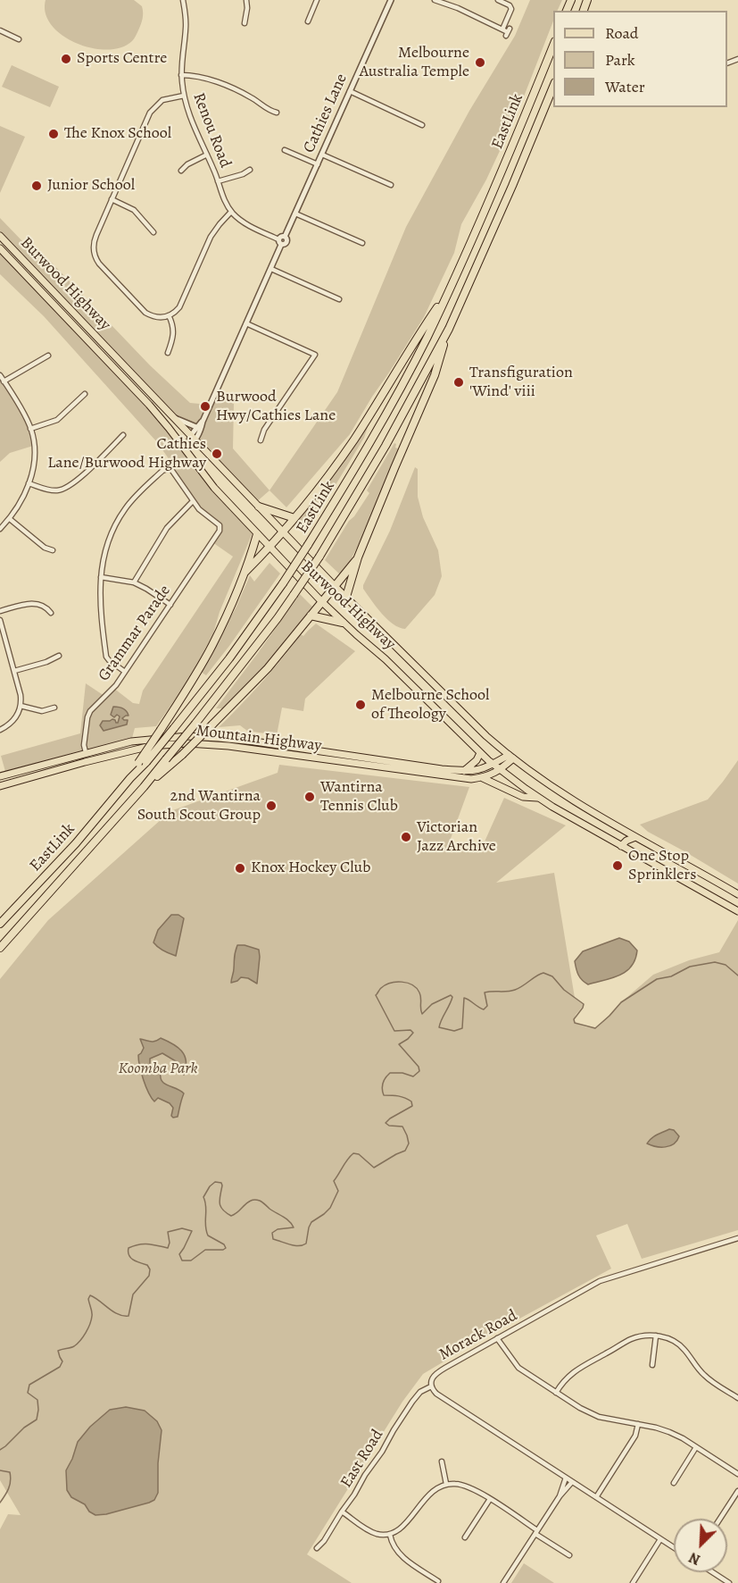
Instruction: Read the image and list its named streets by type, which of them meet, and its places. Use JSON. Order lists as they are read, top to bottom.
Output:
{
  "streets": {
    "highway": ["EastLink"],
    "main road": ["Burwood Highway", "Mountain Highway"],
    "street": [
      "Cathies Lane",
      "Renou Road",
      "Grammar Parade",
      "Morack Road",
      "East Road"
    ]
  },
  "crossings": [
    ["Cathies Lane", "Renou Road"],
    ["Burwood Highway", "Mountain Highway"],
    ["Grammar Parade", "Mountain Highway"],
    ["Morack Road", "East Road"]
  ],
  "parks": ["Koomba Park"],
  "places": [
    "Sports Centre",
    "Melbourne Australia Temple",
    "The Knox School",
    "Junior School",
    "Transfiguration 'Wind' viii",
    "Burwood Hwy/Cathies Lane",
    "Cathies Lane/Burwood Highway",
    "Melbourne School of Theology",
    "Wantirna Tennis Club",
    "2nd Wantirna South Scout Group",
    "Victorian Jazz Archive",
    "One Stop Sprinklers",
    "Knox Hockey Club"
  ],
  "legend": ["Road", "Park", "Water"],
  "north": "bottom left"
}
